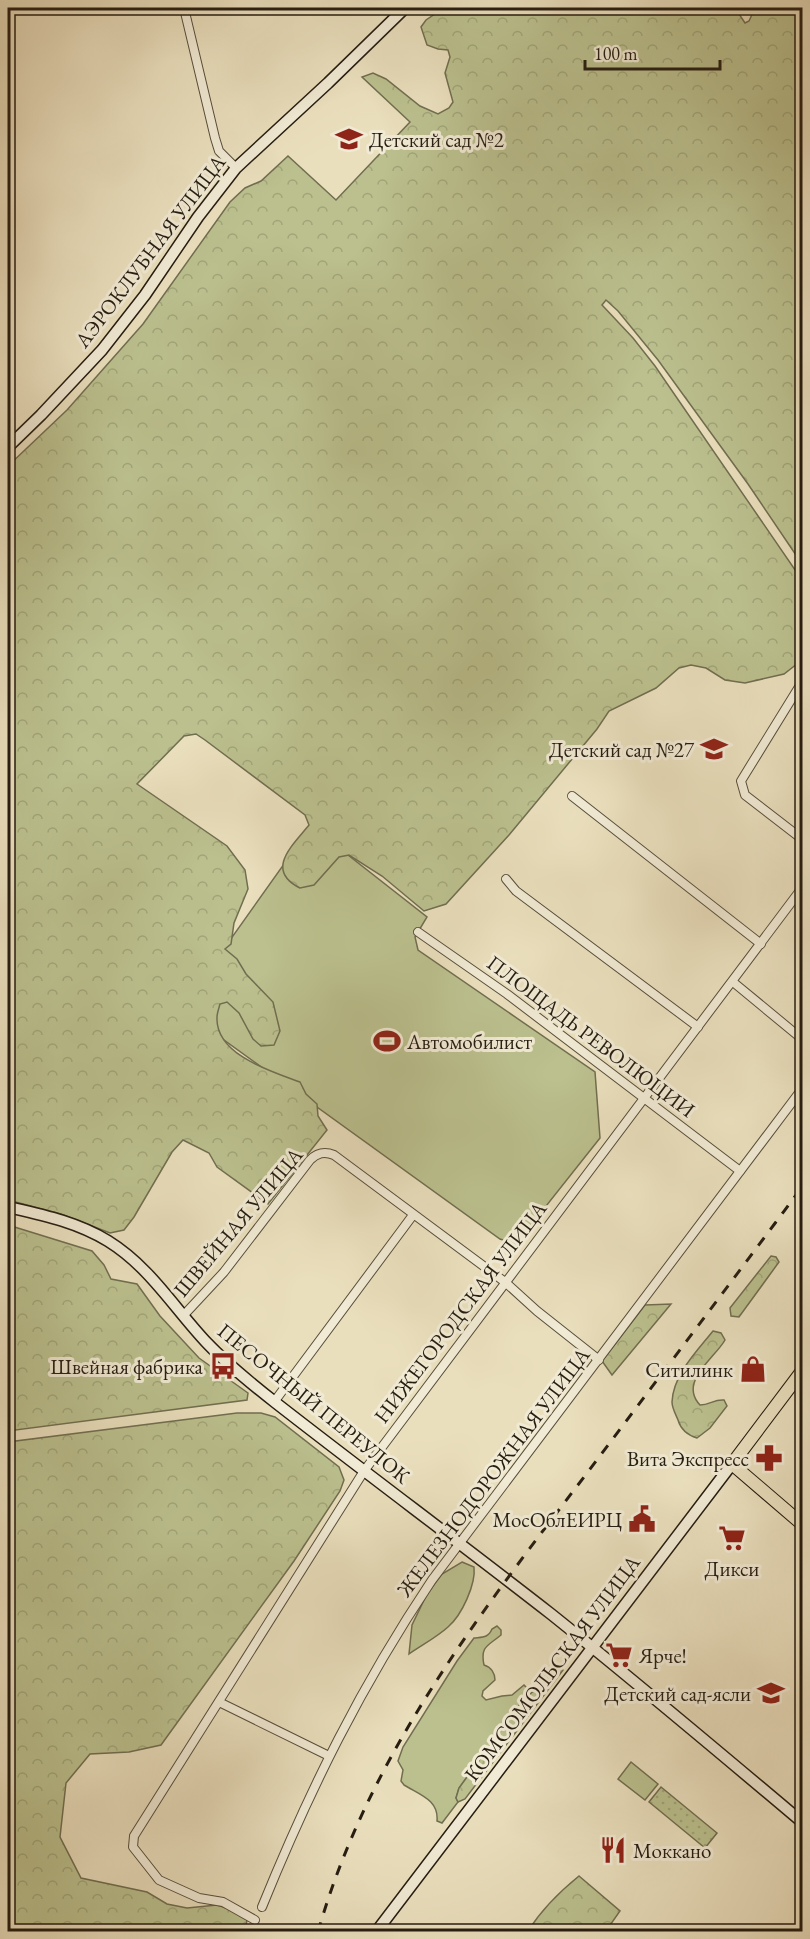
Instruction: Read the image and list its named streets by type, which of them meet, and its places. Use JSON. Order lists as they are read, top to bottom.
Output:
{
  "streets": {
    "main road": ["КОМСОМОЛЬСКАЯ УЛИЦА"],
    "street": [
      "АЭРОКЛУБНАЯ УЛИЦА",
      "ПЛОЩАДЬ РЕВОЛЮЦИИ",
      "ШВЕЙНАЯ УЛИЦА",
      "НИЖЕГОРОДСКАЯ УЛИЦА",
      "ПЕСОЧНЫЙ ПЕРЕУЛОК",
      "ЖЕЛЕЗНОДОРОЖНАЯ УЛИЦА"
    ]
  },
  "crossings": [
    ["ПЛОЩАДЬ РЕВОЛЮЦИИ", "НИЖЕГОРОДСКАЯ УЛИЦА"],
    ["ПЛОЩАДЬ РЕВОЛЮЦИИ", "ЖЕЛЕЗНОДОРОЖНАЯ УЛИЦА"],
    ["ШВЕЙНАЯ УЛИЦА", "ПЕСОЧНЫЙ ПЕРЕУЛОК"],
    ["НИЖЕГОРОДСКАЯ УЛИЦА", "ПЕСОЧНЫЙ ПЕРЕУЛОК"],
    ["ПЕСОЧНЫЙ ПЕРЕУЛОК", "ЖЕЛЕЗНОДОРОЖНАЯ УЛИЦА"],
    ["ПЕСОЧНЫЙ ПЕРЕУЛОК", "КОМСОМОЛЬСКАЯ УЛИЦА"]
  ],
  "places": {
    "school or university": ["Детский сад №2", "Детский сад №27", "Детский сад-ясли"],
    "sports": ["Автомобилист"],
    "bus stop": ["Швейная фабрика"],
    "shop": ["Ситилинк"],
    "pharmacy": ["Вита Экспресс"],
    "public building": ["МосОблЕИРЦ"],
    "supermarket": ["Дикси", "Ярче!"],
    "restaurant": ["Моккано"]
  },
  "scale_bar": "100 m"
}
